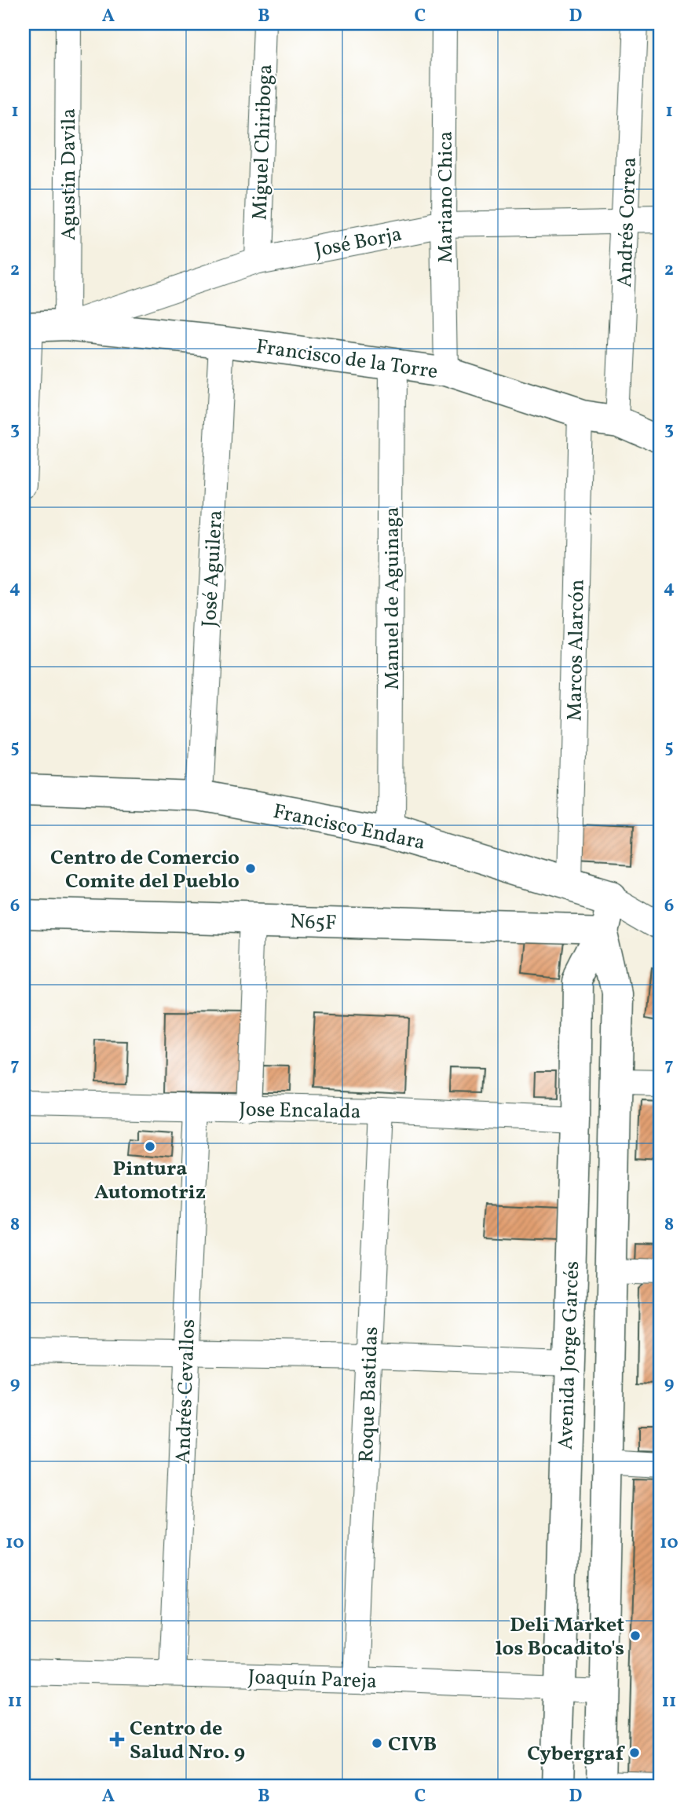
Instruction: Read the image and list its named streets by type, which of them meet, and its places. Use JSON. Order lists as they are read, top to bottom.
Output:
{
  "streets": {
    "street": [
      "Miguel Chiriboga",
      "Agustin Davila",
      "Mariano Chica",
      "Andrés Correa",
      "José Borja",
      "Francisco de la Torre",
      "José Aguilera",
      "Manuel de Aguinaga",
      "Marcos Alarcón",
      "Francisco Endara",
      "N65F",
      "Jose Encalada",
      "Avenida Jorge Garcés",
      "Andrés Cevallos",
      "Roque Bastidas",
      "Joaquín Pareja"
    ]
  },
  "crossings": [
    ["Miguel Chiriboga", "José Borja"],
    ["Agustin Davila", "José Borja"],
    ["Agustin Davila", "Francisco de la Torre"],
    ["Mariano Chica", "José Borja"],
    ["Mariano Chica", "Francisco de la Torre"],
    ["Andrés Correa", "José Borja"],
    ["Andrés Correa", "Francisco de la Torre"],
    ["José Borja", "Francisco de la Torre"],
    ["Francisco de la Torre", "José Aguilera"],
    ["Francisco de la Torre", "Manuel de Aguinaga"],
    ["Francisco de la Torre", "Marcos Alarcón"],
    ["José Aguilera", "Francisco Endara"],
    ["Manuel de Aguinaga", "Francisco Endara"],
    ["Marcos Alarcón", "Francisco Endara"],
    ["Francisco Endara", "Avenida Jorge Garcés"],
    ["N65F", "Avenida Jorge Garcés"],
    ["Jose Encalada", "Avenida Jorge Garcés"],
    ["Jose Encalada", "Andrés Cevallos"],
    ["Jose Encalada", "Roque Bastidas"],
    ["Avenida Jorge Garcés", "Joaquín Pareja"],
    ["Andrés Cevallos", "Joaquín Pareja"],
    ["Roque Bastidas", "Joaquín Pareja"]
  ],
  "places": {
    "other": [
      "Centro de Comercio Comite del Pueblo",
      "Pintura Automotriz",
      "Deli Market los Bocadito's",
      "CIVB",
      "Cybergraf"
    ],
    "health": ["Centro de Salud Nro. 9"]
  },
  "grid": {
    "columns": [
      "A",
      "B",
      "C",
      "D"
    ],
    "rows": [
      "1",
      "2",
      "3",
      "4",
      "5",
      "6",
      "7",
      "8",
      "9",
      "10",
      "11"
    ]
  }
}
